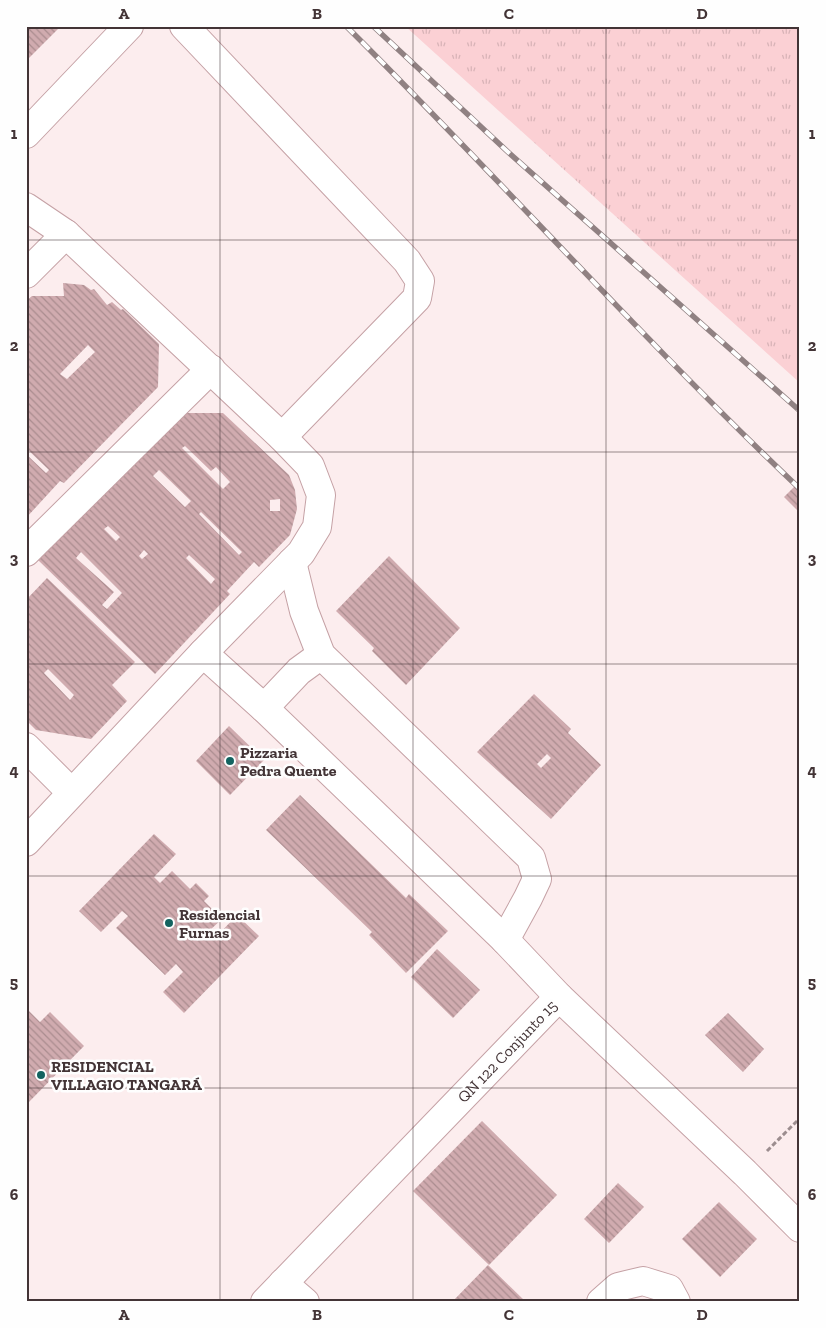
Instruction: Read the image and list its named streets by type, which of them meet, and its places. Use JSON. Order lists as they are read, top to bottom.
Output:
{
  "streets": {
    "street": ["QN 122 Conjunto 15"]
  },
  "places": ["Pizzaria Pedra Quente", "Residencial Furnas", "RESIDENCIAL VILLAGIO TANGARÁ"],
  "grid": {
    "columns": [
      "A",
      "B",
      "C",
      "D"
    ],
    "rows": [
      "1",
      "2",
      "3",
      "4",
      "5",
      "6"
    ]
  }
}
